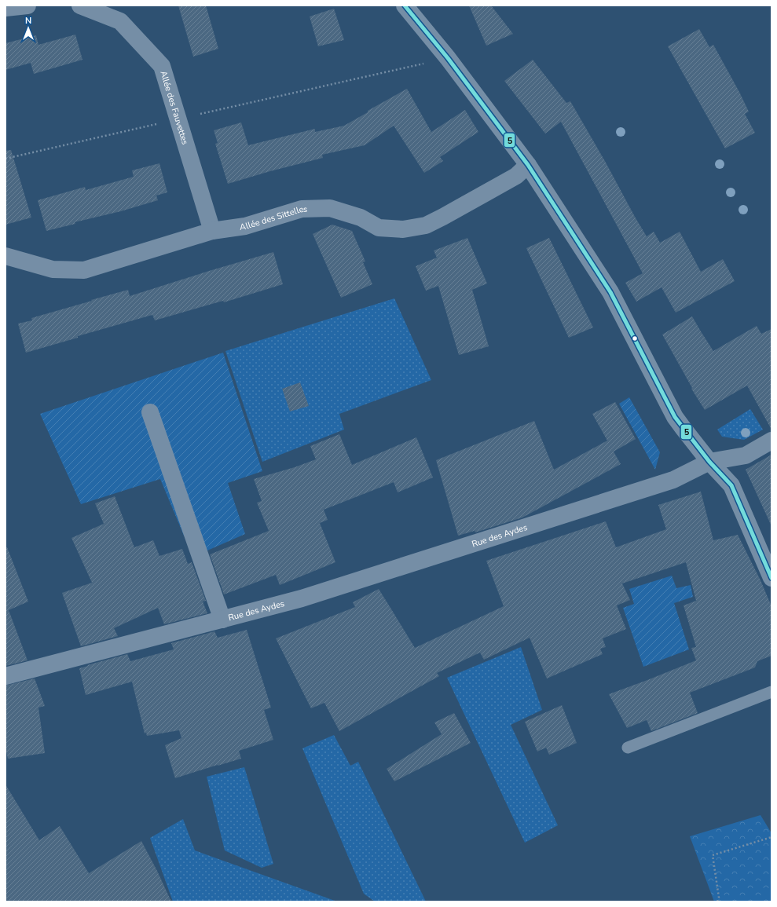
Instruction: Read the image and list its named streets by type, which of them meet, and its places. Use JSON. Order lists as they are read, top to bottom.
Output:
{
  "streets": {
    "street": ["Allée des Fauvettes", "Allée des Sittelles", "Rue des Aydes"]
  },
  "crossings": [
    ["Allée des Fauvettes", "Allée des Sittelles"]
  ],
  "lines": ["transit line 5"],
  "north": "top"
}
